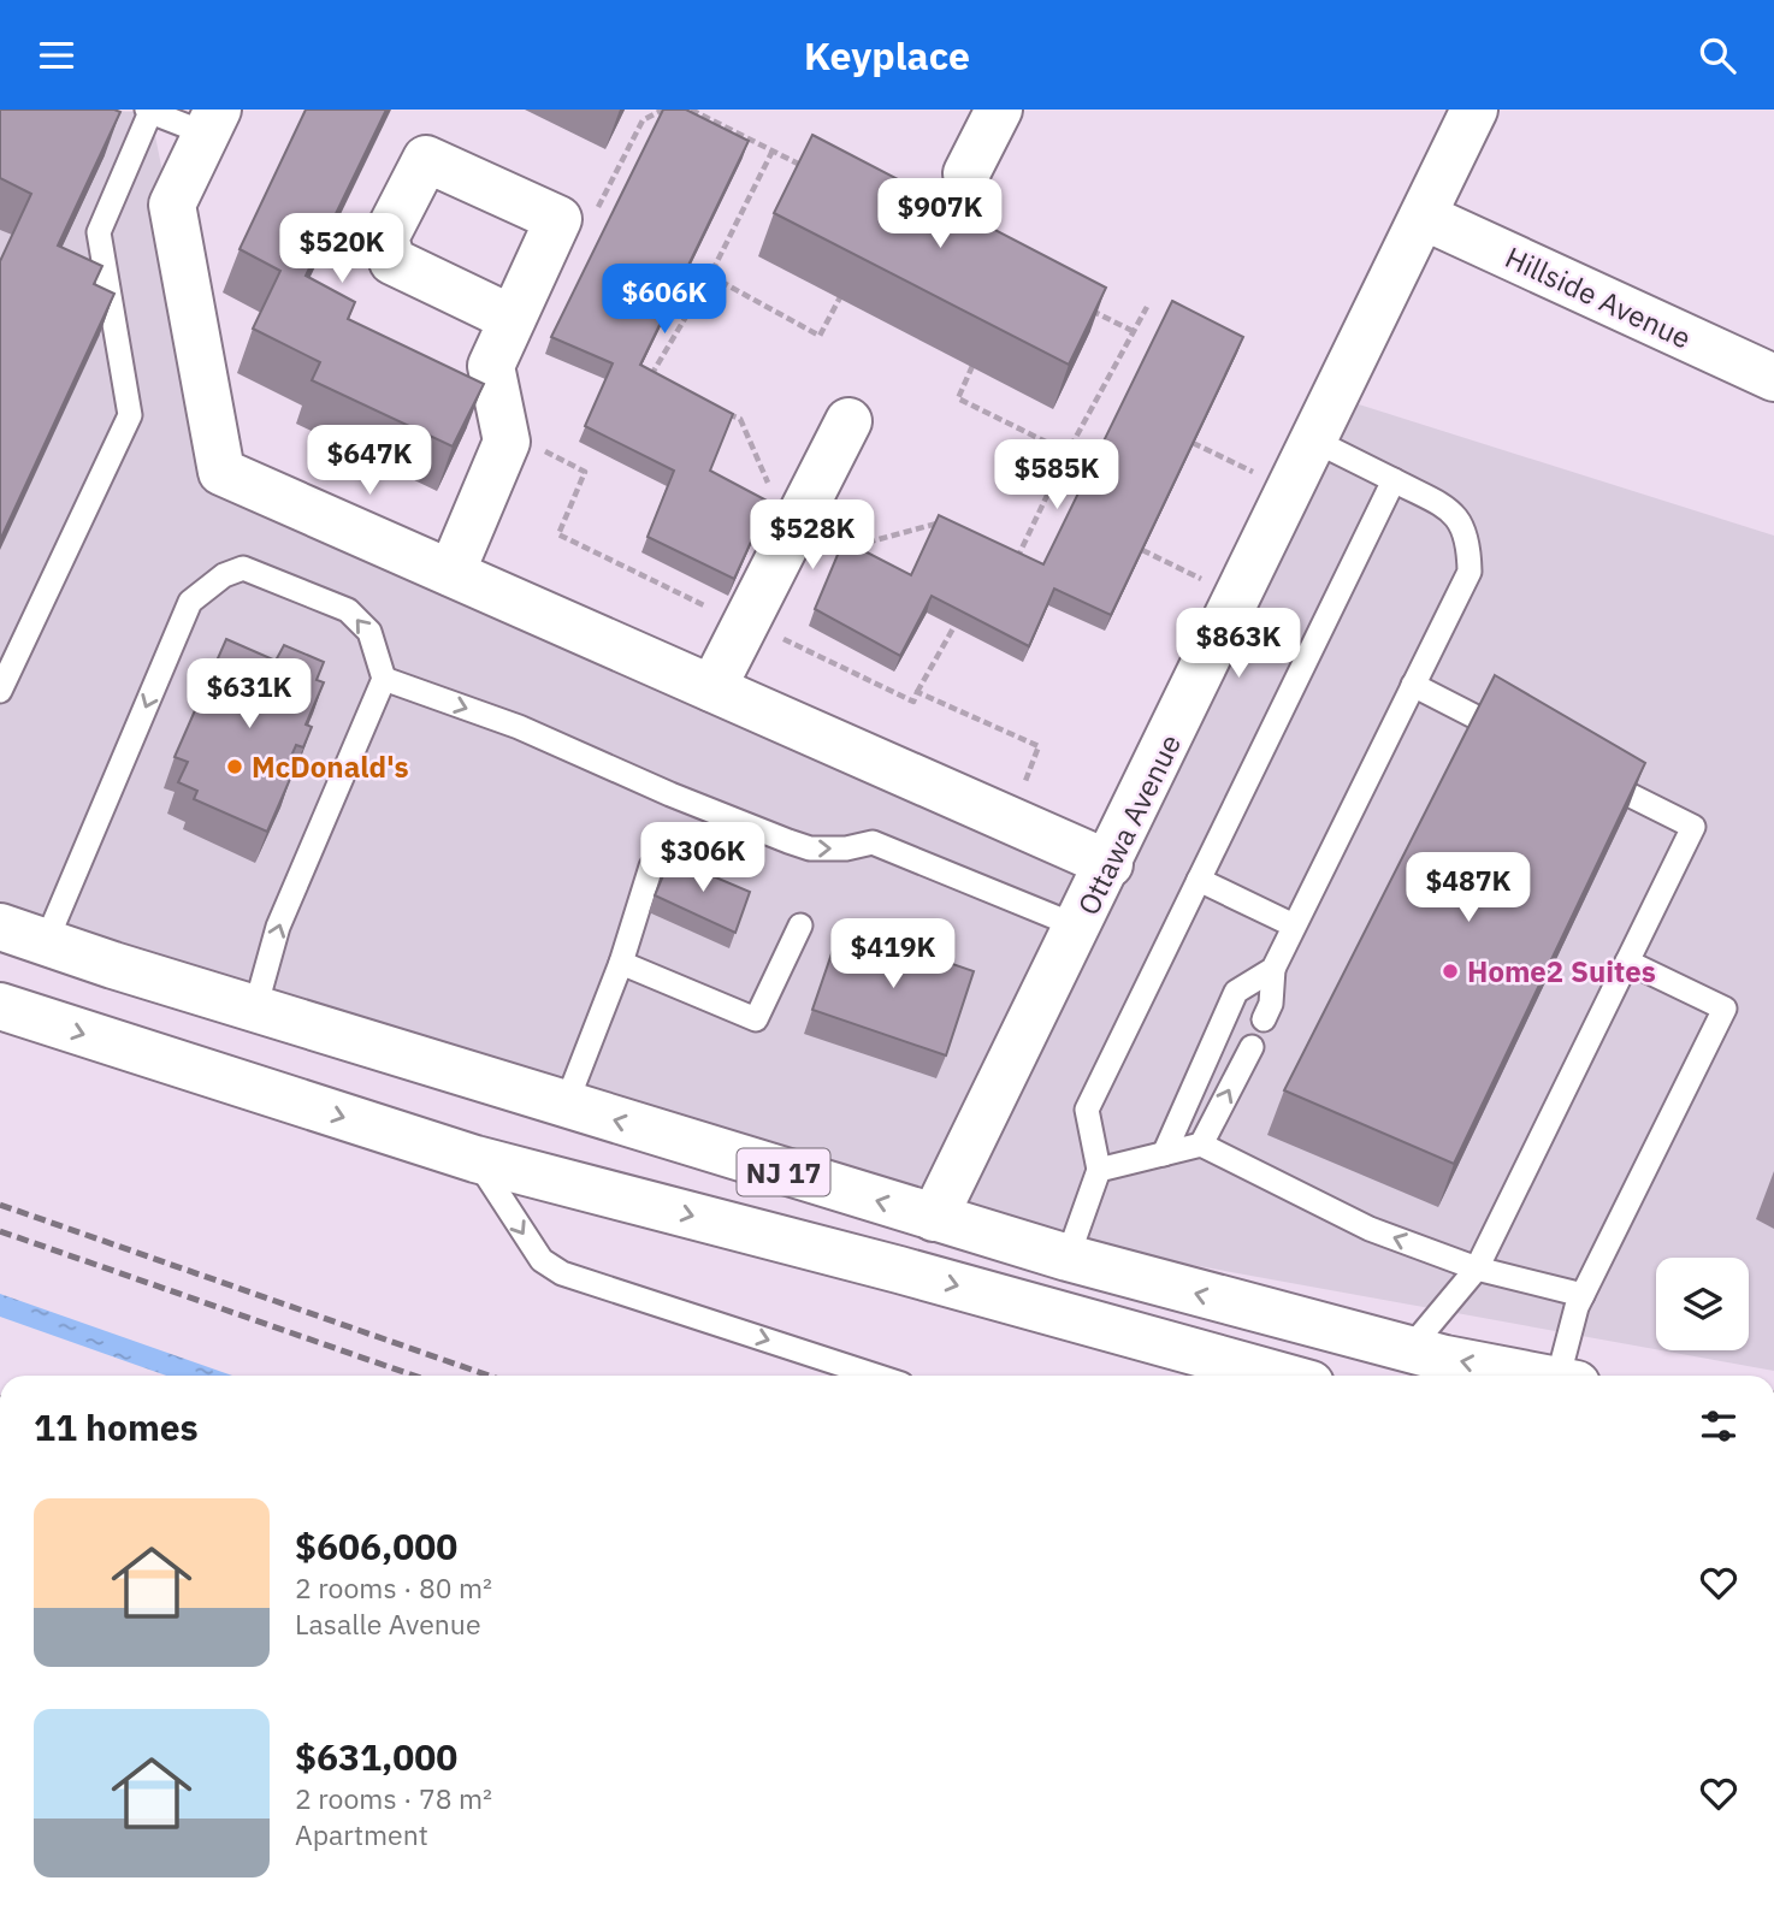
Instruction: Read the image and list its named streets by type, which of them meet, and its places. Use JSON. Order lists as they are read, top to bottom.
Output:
{
  "streets": {
    "main road": ["Hillside Avenue", "Ottawa Avenue", "NJ 17"]
  },
  "crossings": [
    ["Hillside Avenue", "Ottawa Avenue"],
    ["Ottawa Avenue", "NJ 17"]
  ],
  "places": ["McDonald's", "Home2 Suites"],
  "page": {
    "header": "Keyplace",
    "price": [
      "$907K",
      "$520K",
      "$606K",
      "$647K",
      "$585K",
      "$528K",
      "$863K",
      "$631K",
      "$306K",
      "$487K",
      "$419K"
    ],
    "heading": "11 homes",
    "list": [
      {
        "name": "$606,000",
        "note": "2 rooms · 80 m² · Lasalle Avenue"
      },
      {
        "name": "$631,000",
        "note": "2 rooms · 78 m² · Apartment"
      }
    ]
  }
}
